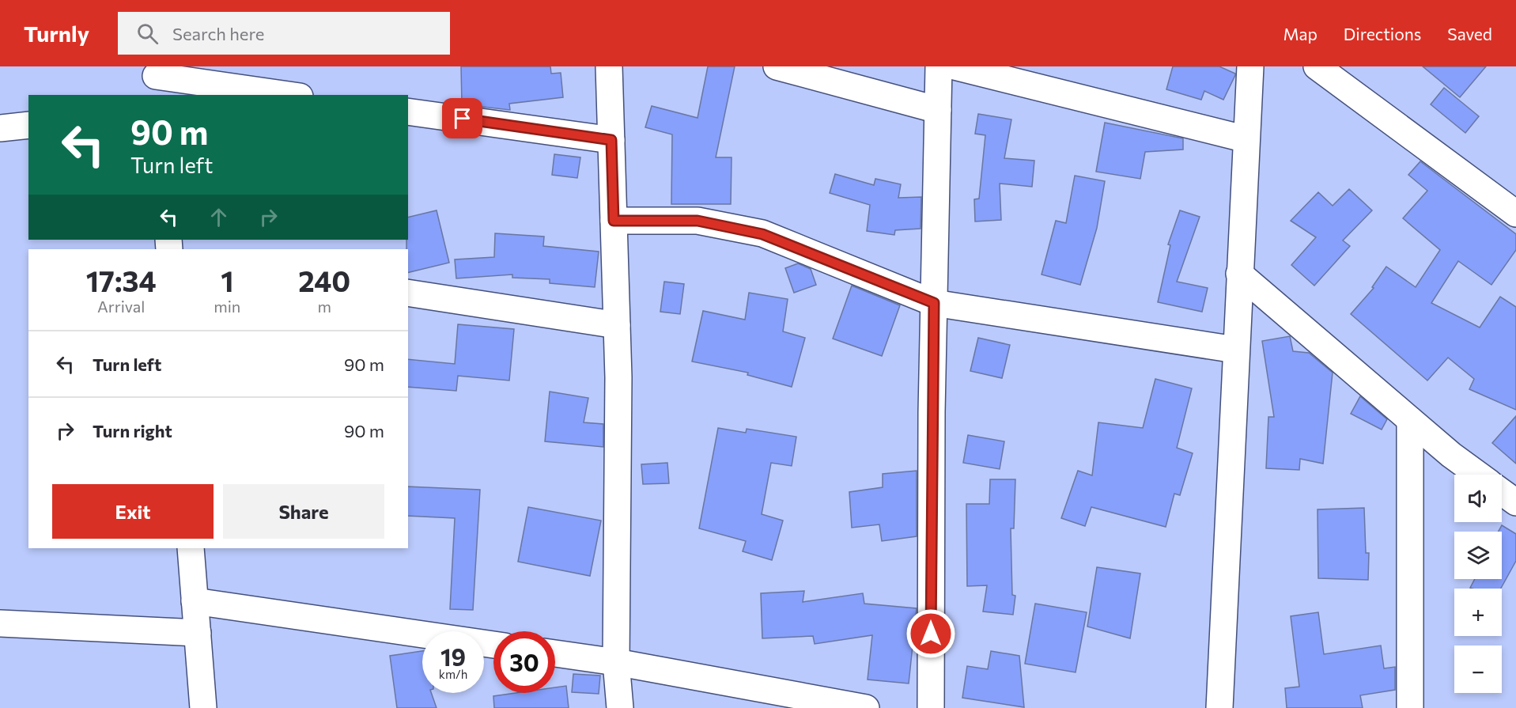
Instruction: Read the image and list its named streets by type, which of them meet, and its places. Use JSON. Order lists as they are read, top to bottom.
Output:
{
  "page": {
    "header": "Turnly",
    "search": "Search here",
    "nav": ["Map", "Directions", "Saved"],
    "turn": ["90 m", "Turn left"],
    "eta": [
      "17:34",
      "Arrival",
      "1",
      "min",
      "240",
      "m"
    ],
    "list": [
      {
        "name": "Turn left",
        "value": "90 m"
      },
      {
        "name": "Turn right",
        "value": "90 m"
      }
    ],
    "map_buttons": ["+", "−"],
    "buttons": ["Exit", "Share"],
    "speed": "19 km/h",
    "limit": "30"
  }
}
